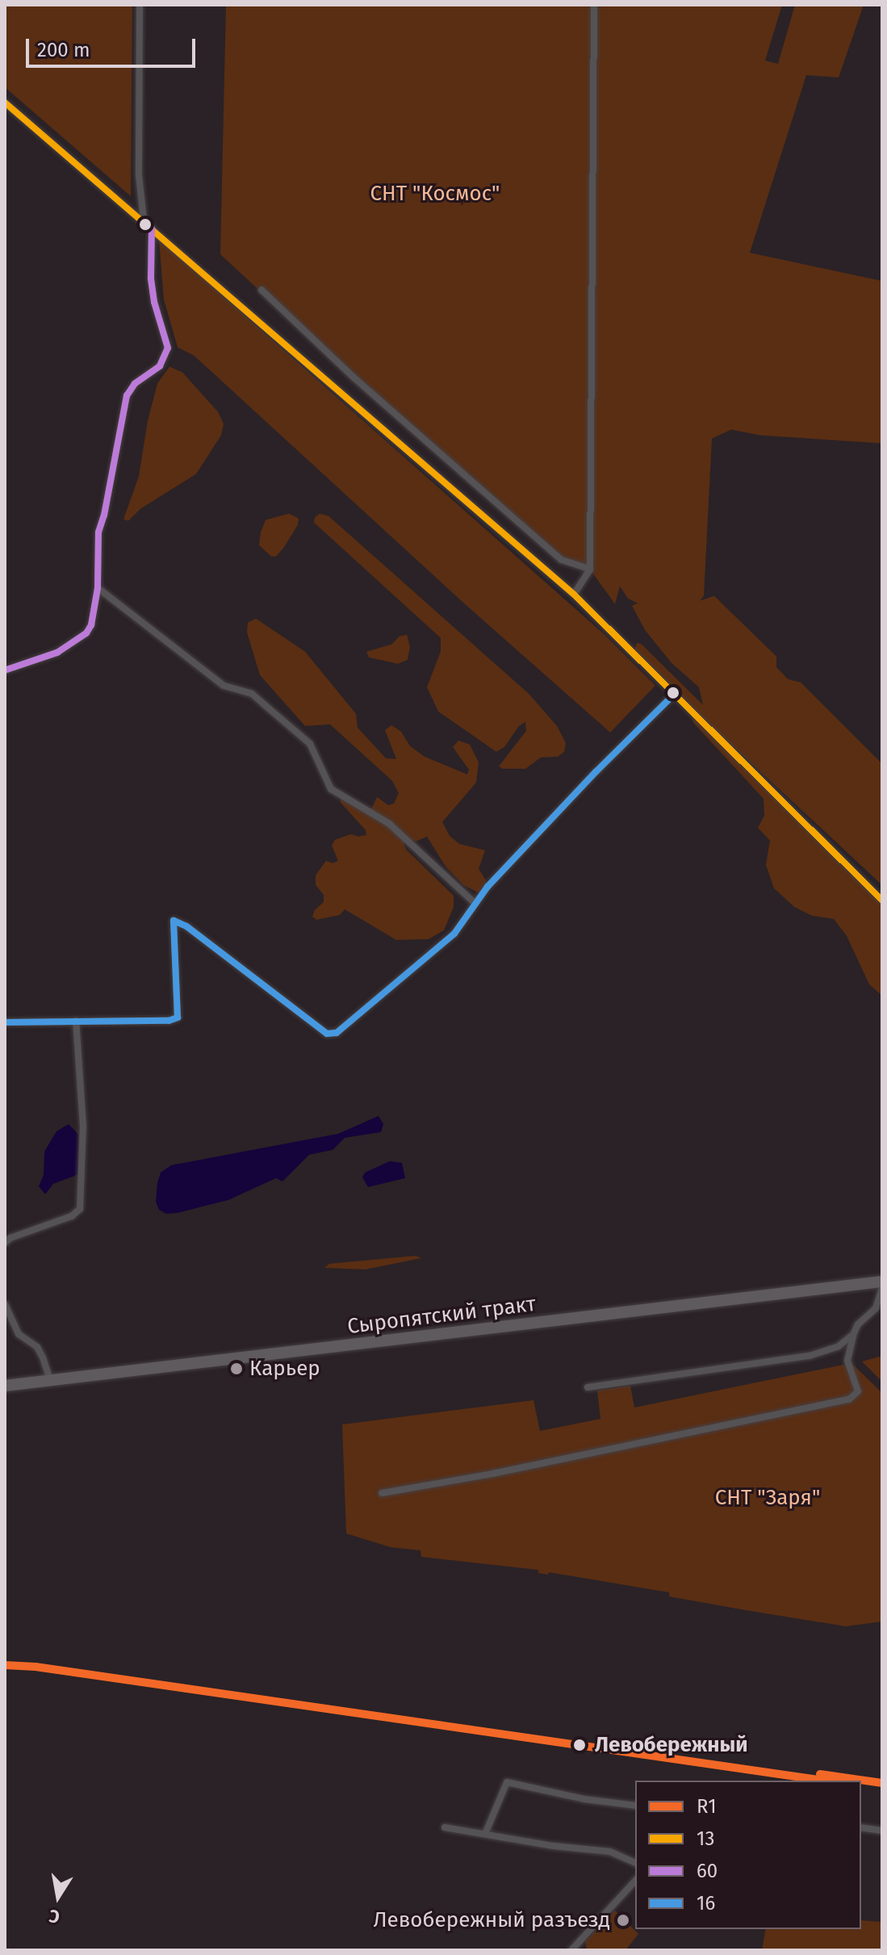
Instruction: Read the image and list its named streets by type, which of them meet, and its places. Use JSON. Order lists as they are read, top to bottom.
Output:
{
  "streets": {
    "main road": ["Сыропятский тракт"]
  },
  "parks": ["СНТ \"Космос\"", "СНТ \"Заря\""],
  "places": ["Карьер", "Левобережный", "Левобережный разъезд"],
  "lines": [
    "transit line 13",
    "transit line 60",
    "transit line 16",
    "transit line R1"
  ],
  "legend": [
    "R1",
    "13",
    "60",
    "16"
  ],
  "scale_bar": "200 m",
  "north": "bottom"
}
